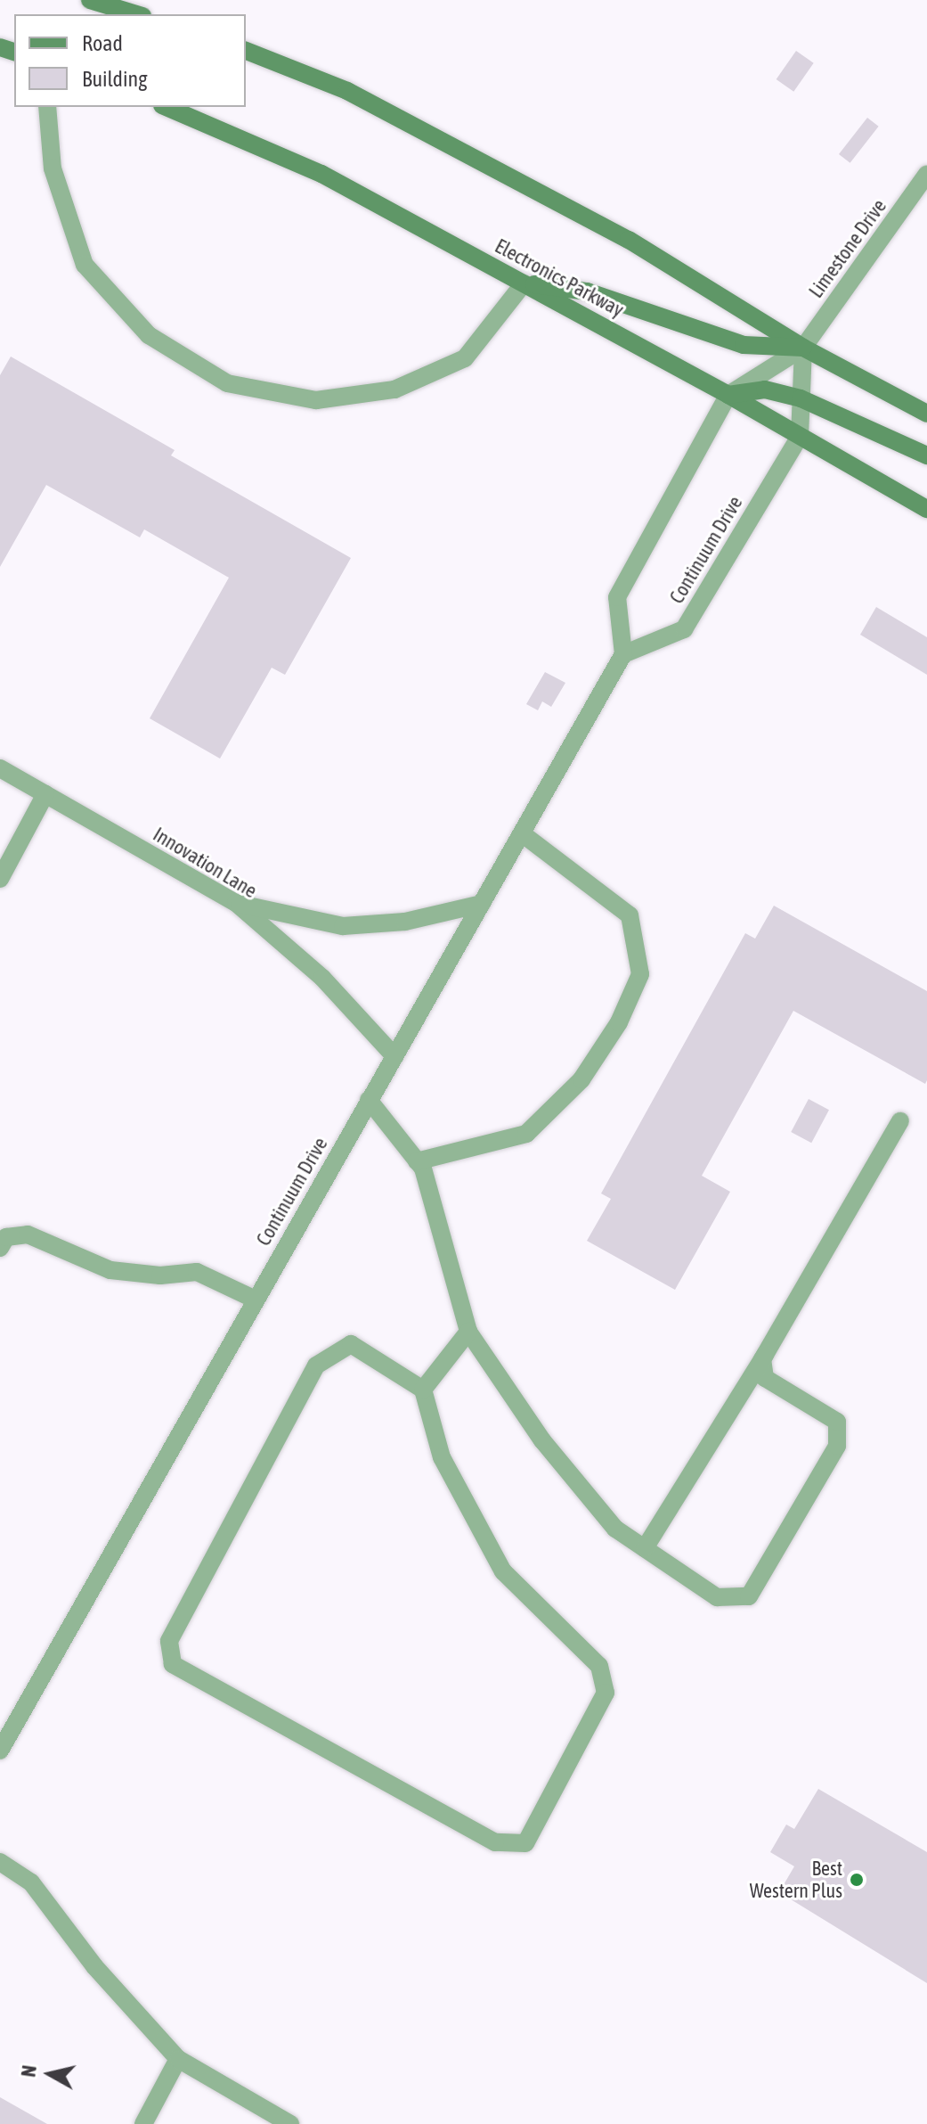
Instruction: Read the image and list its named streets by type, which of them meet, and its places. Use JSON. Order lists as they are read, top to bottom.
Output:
{
  "streets": {
    "main road": ["Electronics Parkway"],
    "street": ["Limestone Drive", "Continuum Drive", "Innovation Lane"]
  },
  "crossings": [
    ["Limestone Drive", "Electronics Parkway"],
    ["Electronics Parkway", "Continuum Drive"],
    ["Continuum Drive", "Innovation Lane"]
  ],
  "places": ["Best Western Plus"],
  "legend": ["Road", "Building"],
  "north": "left"
}
